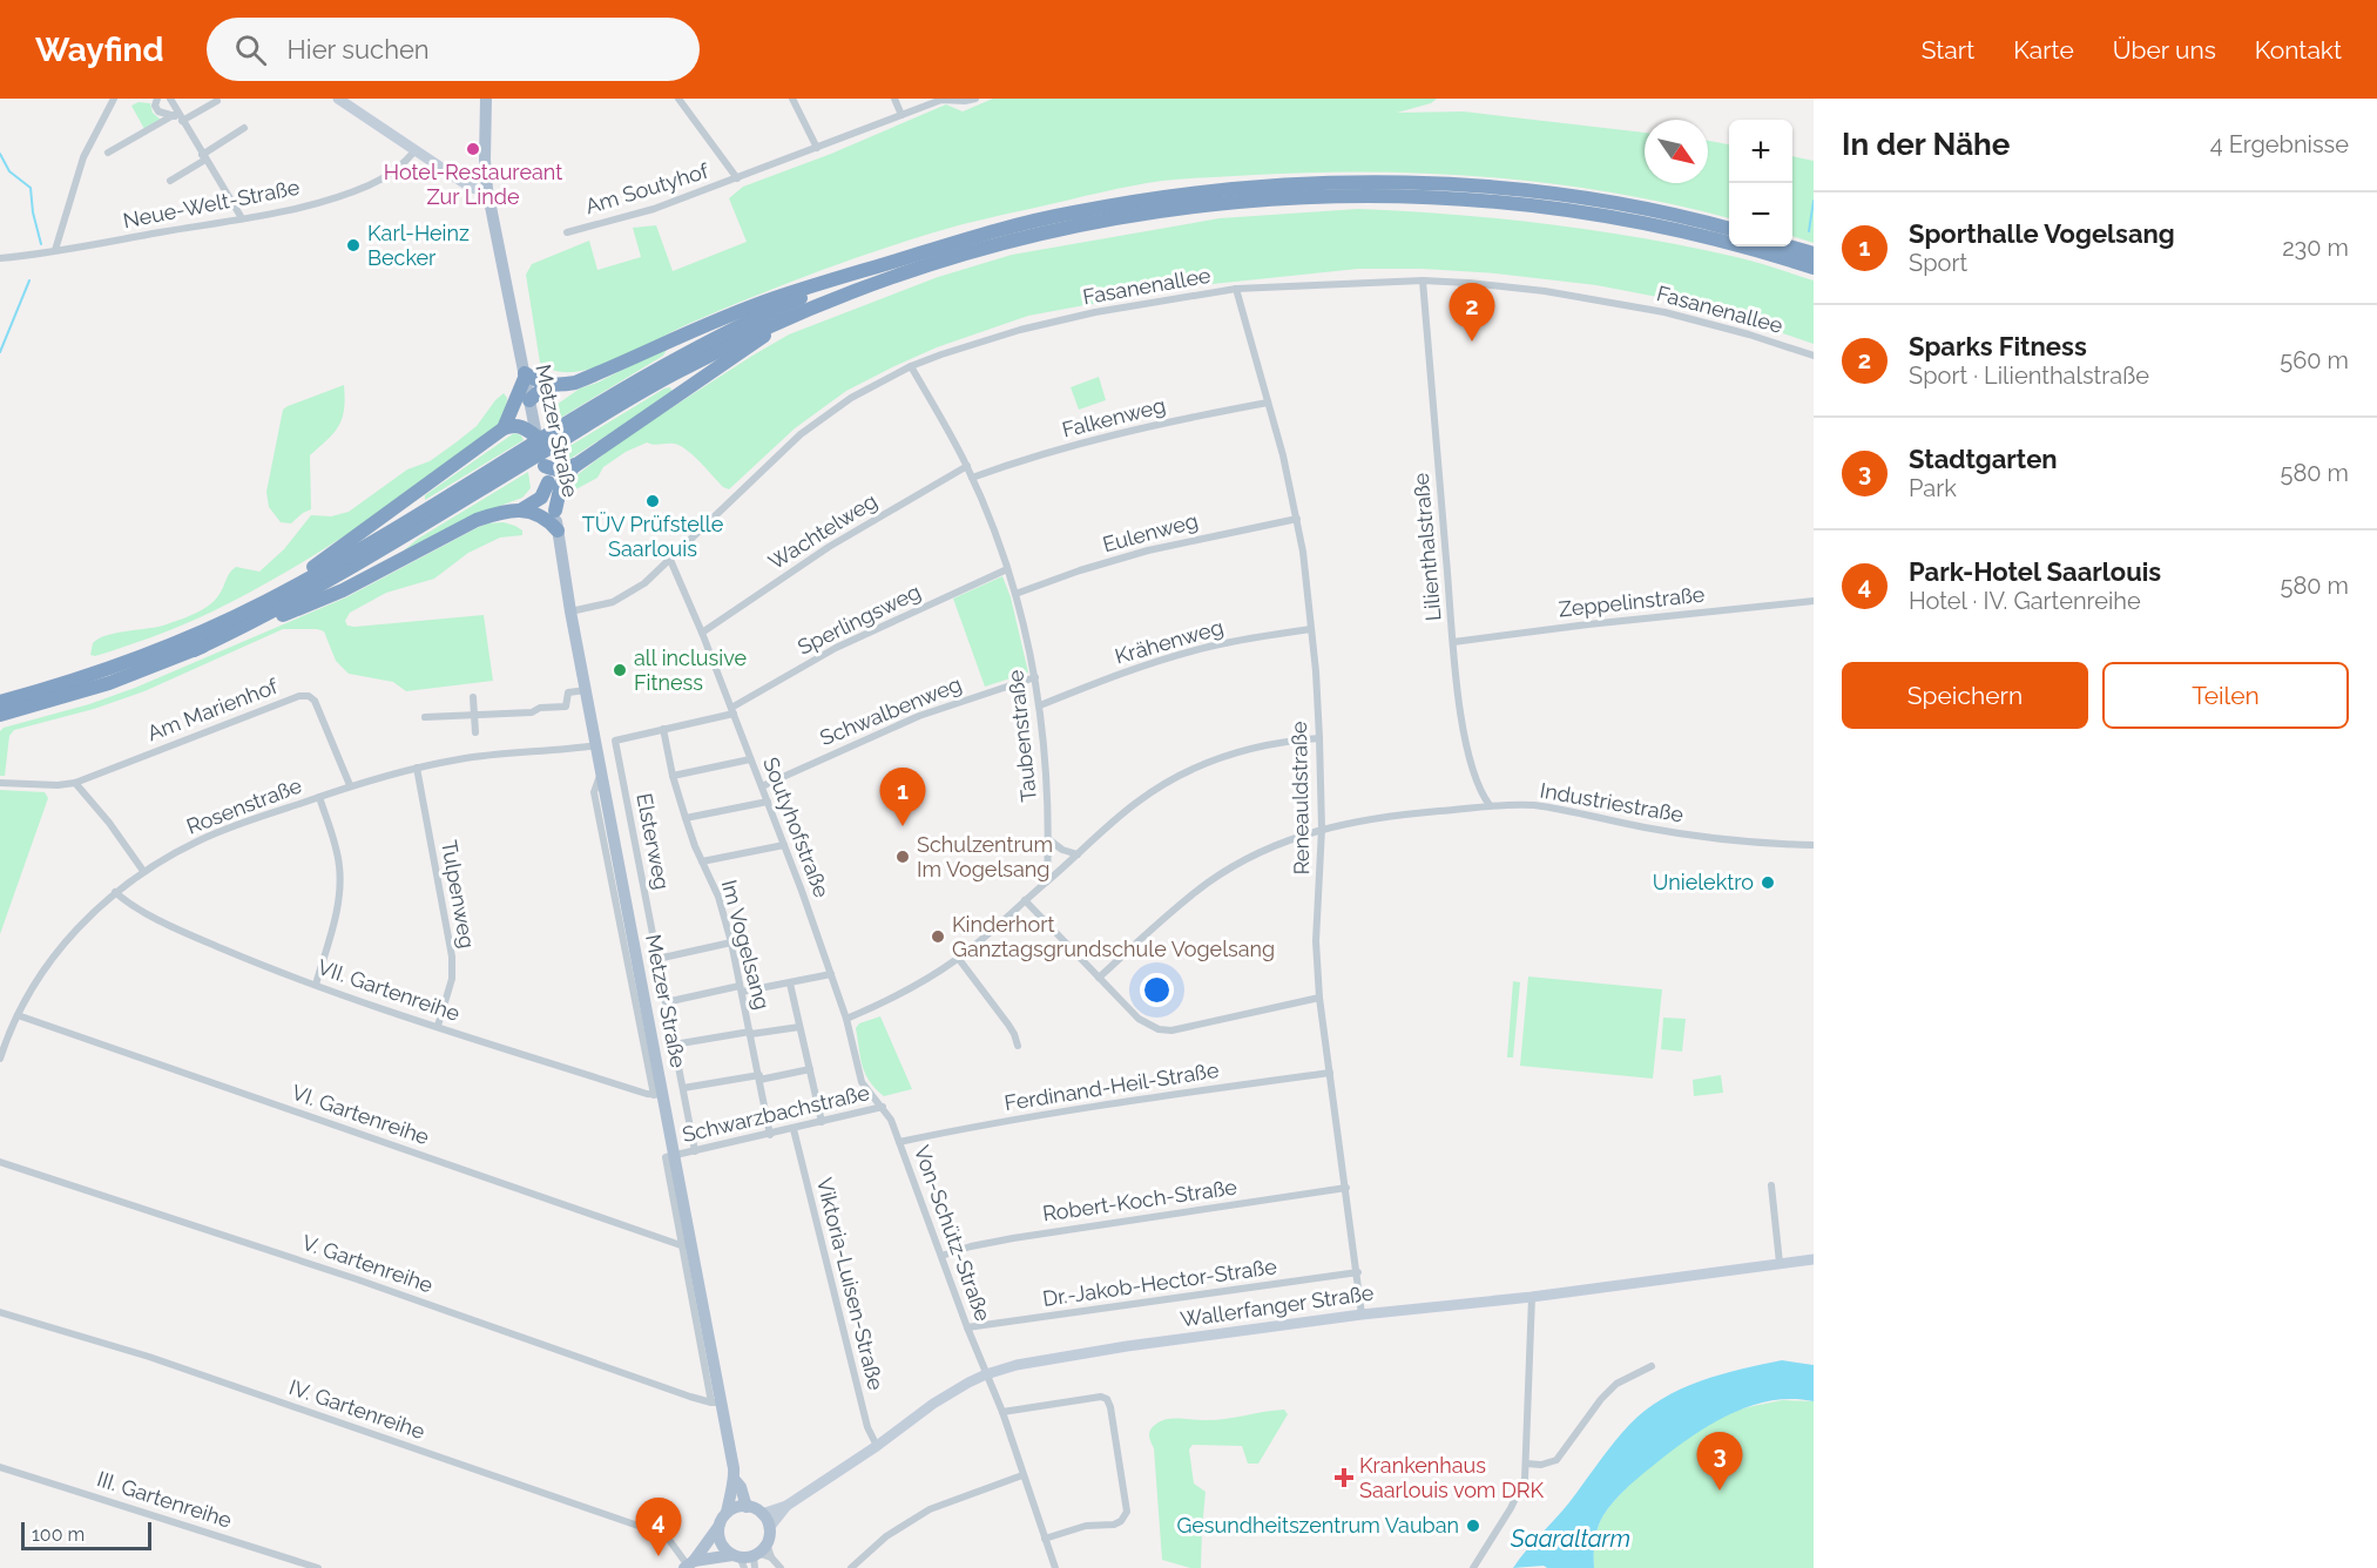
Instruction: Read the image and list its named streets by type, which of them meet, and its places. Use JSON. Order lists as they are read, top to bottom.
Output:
{
  "streets": {
    "main road": ["Metzer Straße", "Wallerfanger Straße"],
    "street": [
      "Am Soutyhof",
      "Neue-Welt-Straße",
      "Fasanenallee",
      "Falkenweg",
      "Wachtelweg",
      "Eulenweg",
      "Lilienthalstraße",
      "Zeppelinstraße",
      "Sperlingsweg",
      "Krähenweg",
      "Am Marienhof",
      "Schwalbenweg",
      "Taubenstraße",
      "Reneauldstraße",
      "Industriestraße",
      "Rosenstraße",
      "Soutyhofstraße",
      "Elsterweg",
      "Tulpenweg",
      "Im Vogelsang",
      "VII. Gartenreihe",
      "Ferdinand-Heil-Straße",
      "Schwarzbachstraße",
      "VI. Gartenreihe",
      "Robert-Koch-Straße",
      "Von-Schütz-Straße",
      "V. Gartenreihe",
      "Dr.-Jakob-Hector-Straße",
      "Viktoria-Luisen-Straße",
      "IV. Gartenreihe",
      "III. Gartenreihe"
    ]
  },
  "crossings": [
    ["Fasanenallee", "Metzer Straße"],
    ["Fasanenallee", "Lilienthalstraße"],
    ["Fasanenallee", "Taubenstraße"],
    ["Fasanenallee", "Reneauldstraße"],
    ["Fasanenallee", "Soutyhofstraße"],
    ["Falkenweg", "Taubenstraße"],
    ["Falkenweg", "Reneauldstraße"],
    ["Metzer Straße", "Rosenstraße"],
    ["Metzer Straße", "VII. Gartenreihe"],
    ["Metzer Straße", "Schwarzbachstraße"],
    ["Metzer Straße", "VI. Gartenreihe"],
    ["Metzer Straße", "V. Gartenreihe"],
    ["Metzer Straße", "Wallerfanger Straße"],
    ["Wachtelweg", "Taubenstraße"],
    ["Wachtelweg", "Soutyhofstraße"],
    ["Eulenweg", "Taubenstraße"],
    ["Eulenweg", "Reneauldstraße"],
    ["Lilienthalstraße", "Zeppelinstraße"],
    ["Lilienthalstraße", "Industriestraße"],
    ["Sperlingsweg", "Taubenstraße"],
    ["Sperlingsweg", "Soutyhofstraße"],
    ["Sperlingsweg", "Elsterweg"],
    ["Krähenweg", "Taubenstraße"],
    ["Krähenweg", "Reneauldstraße"],
    ["Am Marienhof", "Rosenstraße"],
    ["Schwalbenweg", "Taubenstraße"],
    ["Schwalbenweg", "Soutyhofstraße"],
    ["Reneauldstraße", "Industriestraße"],
    ["Reneauldstraße", "Ferdinand-Heil-Straße"],
    ["Reneauldstraße", "Robert-Koch-Straße"],
    ["Reneauldstraße", "Dr.-Jakob-Hector-Straße"],
    ["Reneauldstraße", "Wallerfanger Straße"],
    ["Rosenstraße", "Tulpenweg"],
    ["Rosenstraße", "VII. Gartenreihe"],
    ["Rosenstraße", "VI. Gartenreihe"],
    ["Soutyhofstraße", "Elsterweg"],
    ["Soutyhofstraße", "Schwarzbachstraße"],
    ["Soutyhofstraße", "Von-Schütz-Straße"],
    ["Elsterweg", "Im Vogelsang"],
    ["Elsterweg", "Schwarzbachstraße"],
    ["Tulpenweg", "VII. Gartenreihe"],
    ["Im Vogelsang", "Schwarzbachstraße"],
    ["Ferdinand-Heil-Straße", "Von-Schütz-Straße"],
    ["Schwarzbachstraße", "Von-Schütz-Straße"],
    ["Schwarzbachstraße", "Viktoria-Luisen-Straße"],
    ["Robert-Koch-Straße", "Von-Schütz-Straße"],
    ["Von-Schütz-Straße", "Dr.-Jakob-Hector-Straße"],
    ["Von-Schütz-Straße", "Wallerfanger Straße"],
    ["Viktoria-Luisen-Straße", "Wallerfanger Straße"]
  ],
  "water": ["Saaraltarm"],
  "places": {
    "other": [
      "Hotel-Restaureant Zur Linde",
      "Karl-Heinz Becker",
      "TÜV Prüfstelle Saarlouis",
      "all inclusive Fitness",
      "Schulzentrum Im Vogelsang",
      "Unielektro",
      "Kinderhort Ganztagsgrundschule Vogelsang",
      "Gesundheitszentrum Vauban"
    ],
    "health": ["Krankenhaus Saarlouis vom DRK"]
  },
  "scale_bar": "100 m",
  "north": "bottom right",
  "page": {
    "header": "Wayfind",
    "search": "Hier suchen",
    "nav": [
      "Start",
      "Karte",
      "Über uns",
      "Kontakt"
    ],
    "heading": ["In der Nähe", "4 Ergebnisse"],
    "map_buttons": ["+", "−"],
    "list": [
      {
        "mark": "1",
        "name": "Sporthalle Vogelsang",
        "note": "Sport",
        "value": "230 m"
      },
      {
        "mark": "2",
        "name": "Sparks Fitness",
        "note": "Sport · Lilienthalstraße",
        "value": "560 m"
      },
      {
        "mark": "3",
        "name": "Stadtgarten",
        "note": "Park",
        "value": "580 m"
      },
      {
        "mark": "4",
        "name": "Park-Hotel Saarlouis",
        "note": "Hotel · IV. Gartenreihe",
        "value": "580 m"
      }
    ],
    "pins": [
      "2",
      "1",
      "3",
      "4"
    ],
    "buttons": ["Speichern", "Teilen"],
    "scale": "100 m"
  }
}
